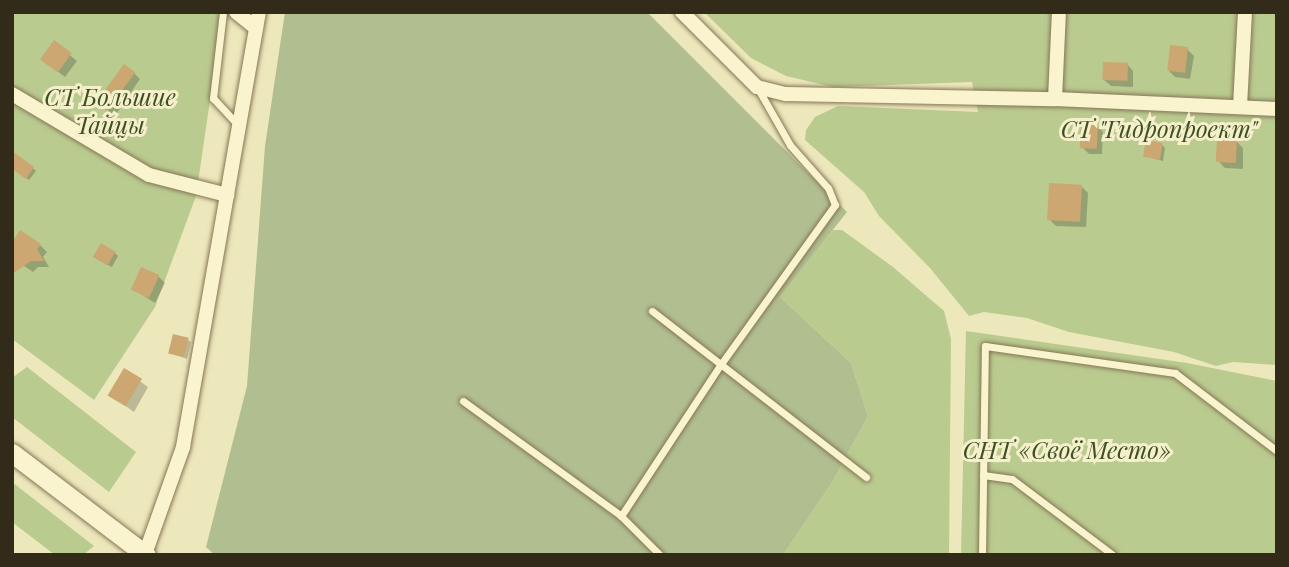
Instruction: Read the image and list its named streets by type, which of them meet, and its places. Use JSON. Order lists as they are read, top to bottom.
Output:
{
  "parks": ["СТ Большие Тайцы", "СТ \"Гидропроект\"", "СНТ «Своё Место»"]
}
